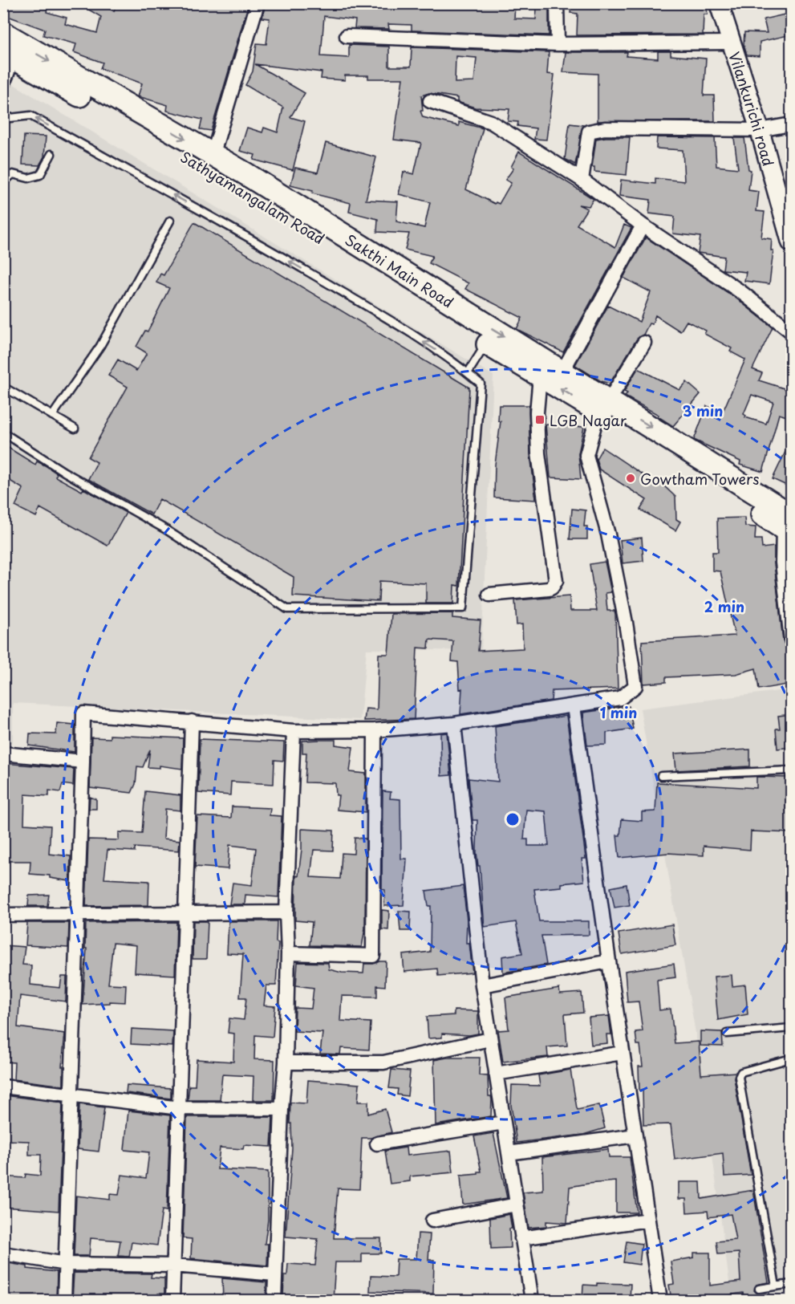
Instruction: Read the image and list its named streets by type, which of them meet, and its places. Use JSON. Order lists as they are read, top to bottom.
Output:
{
  "streets": {
    "highway": ["Sathyamangalam Road", "Sakthi Main Road"],
    "main road": ["Vilankurichi road"]
  },
  "crossings": [
    ["Sathyamangalam Road", "Sakthi Main Road"]
  ],
  "one_way": ["Sakthi Main Road"],
  "places": {
    "transit": ["LGB Nagar"],
    "other": ["Gowtham Towers"]
  },
  "rings": ["3 min", "2 min", "1 min"]
}
